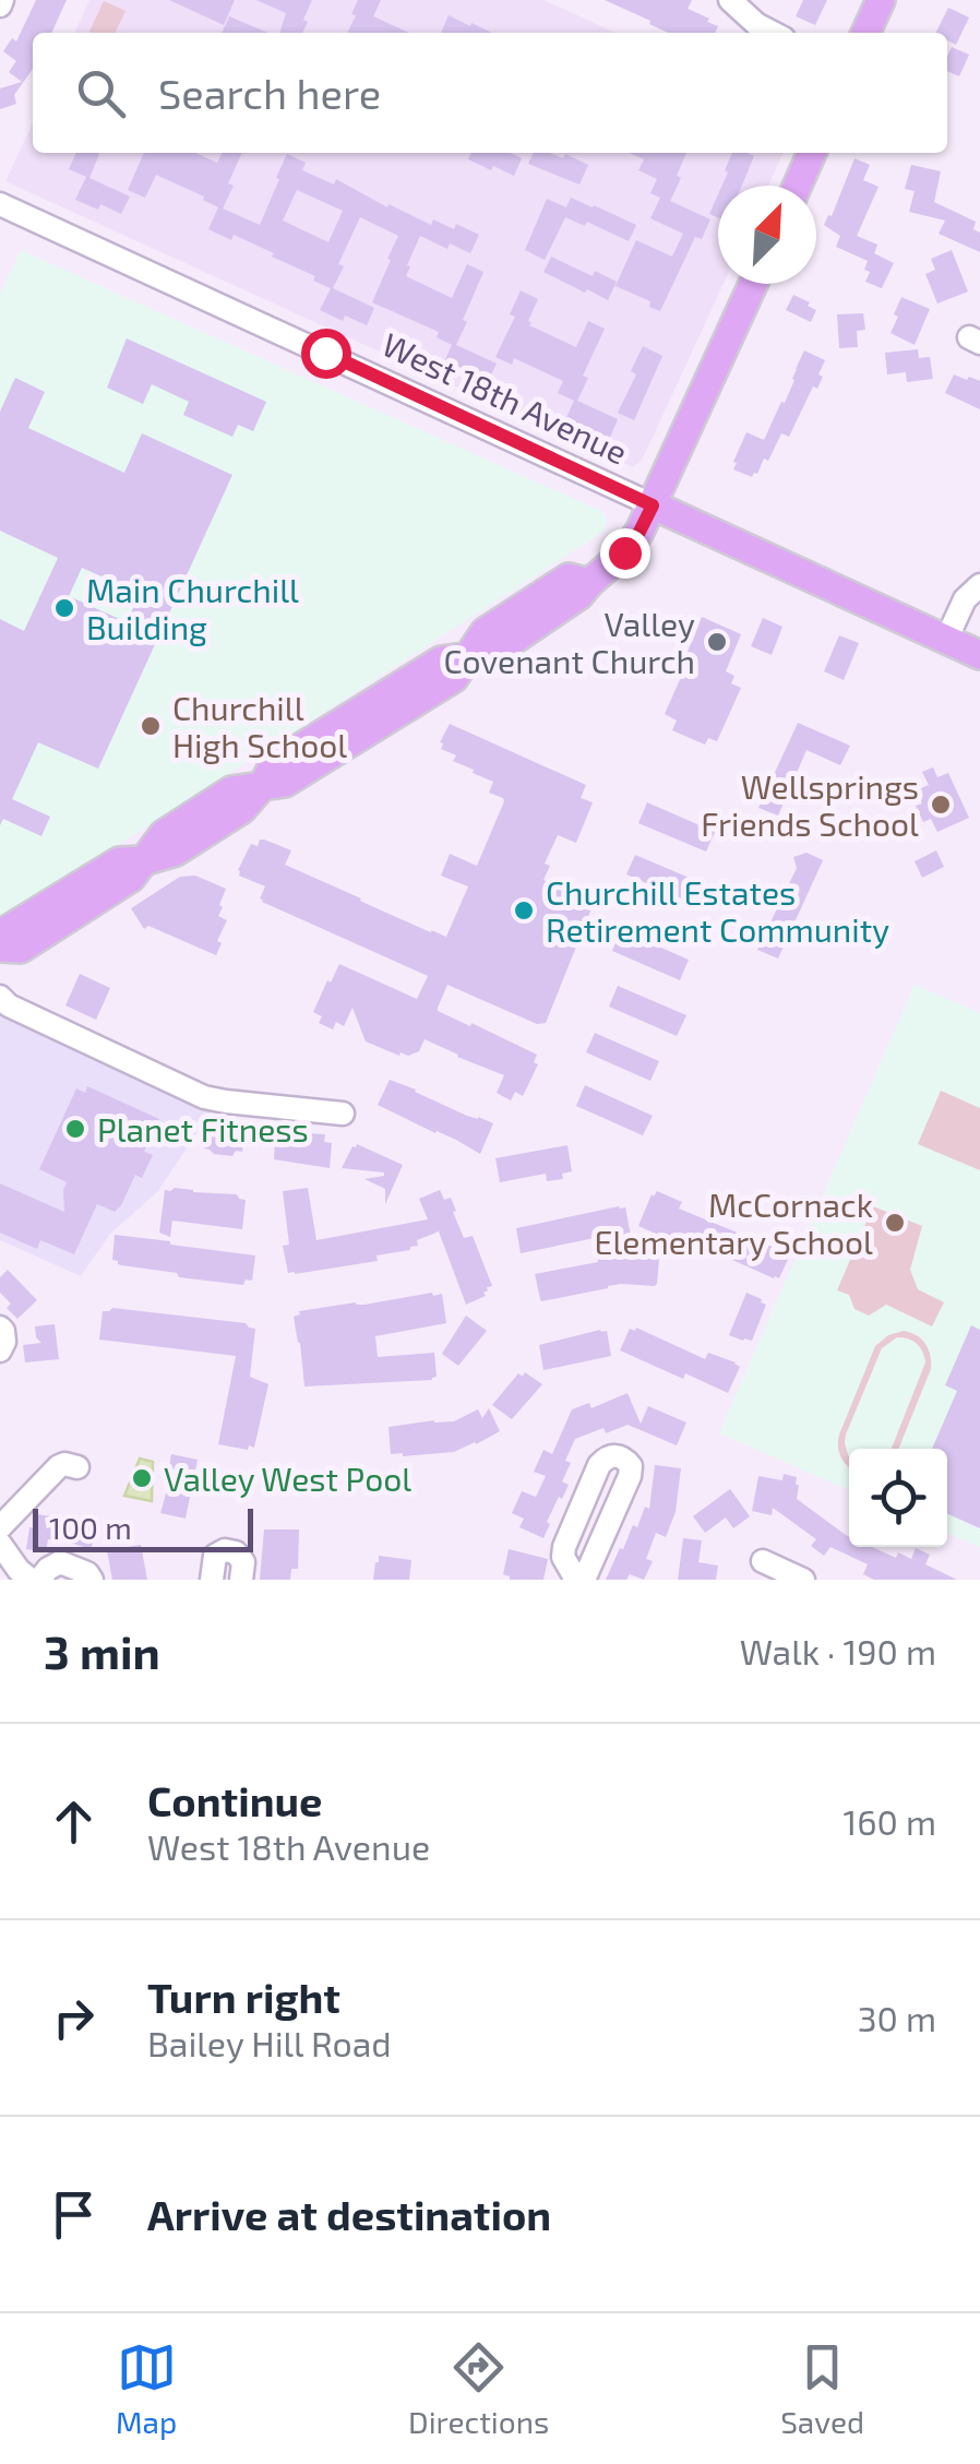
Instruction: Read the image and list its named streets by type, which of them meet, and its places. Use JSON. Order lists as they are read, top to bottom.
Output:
{
  "streets": {
    "main road": ["West 18th Avenue"]
  },
  "places": [
    "Main Churchill Building",
    "Valley Covenant Church",
    "Churchill High School",
    "Wellsprings Friends School",
    "Churchill Estates Retirement Community",
    "Planet Fitness",
    "McCornack Elementary School",
    "Valley West Pool"
  ],
  "scale_bar": "100 m",
  "north": "top right",
  "page": {
    "search": "Search here",
    "scale": "100 m",
    "heading": ["3 min", "Walk · 190 m"],
    "list": [
      ["Continue", "West 18th Avenue", "160 m"],
      ["Turn right", "Bailey Hill Road", "30 m"],
      "Arrive at destination"
    ],
    "nav": ["Map", "Directions", "Saved"]
  }
}
